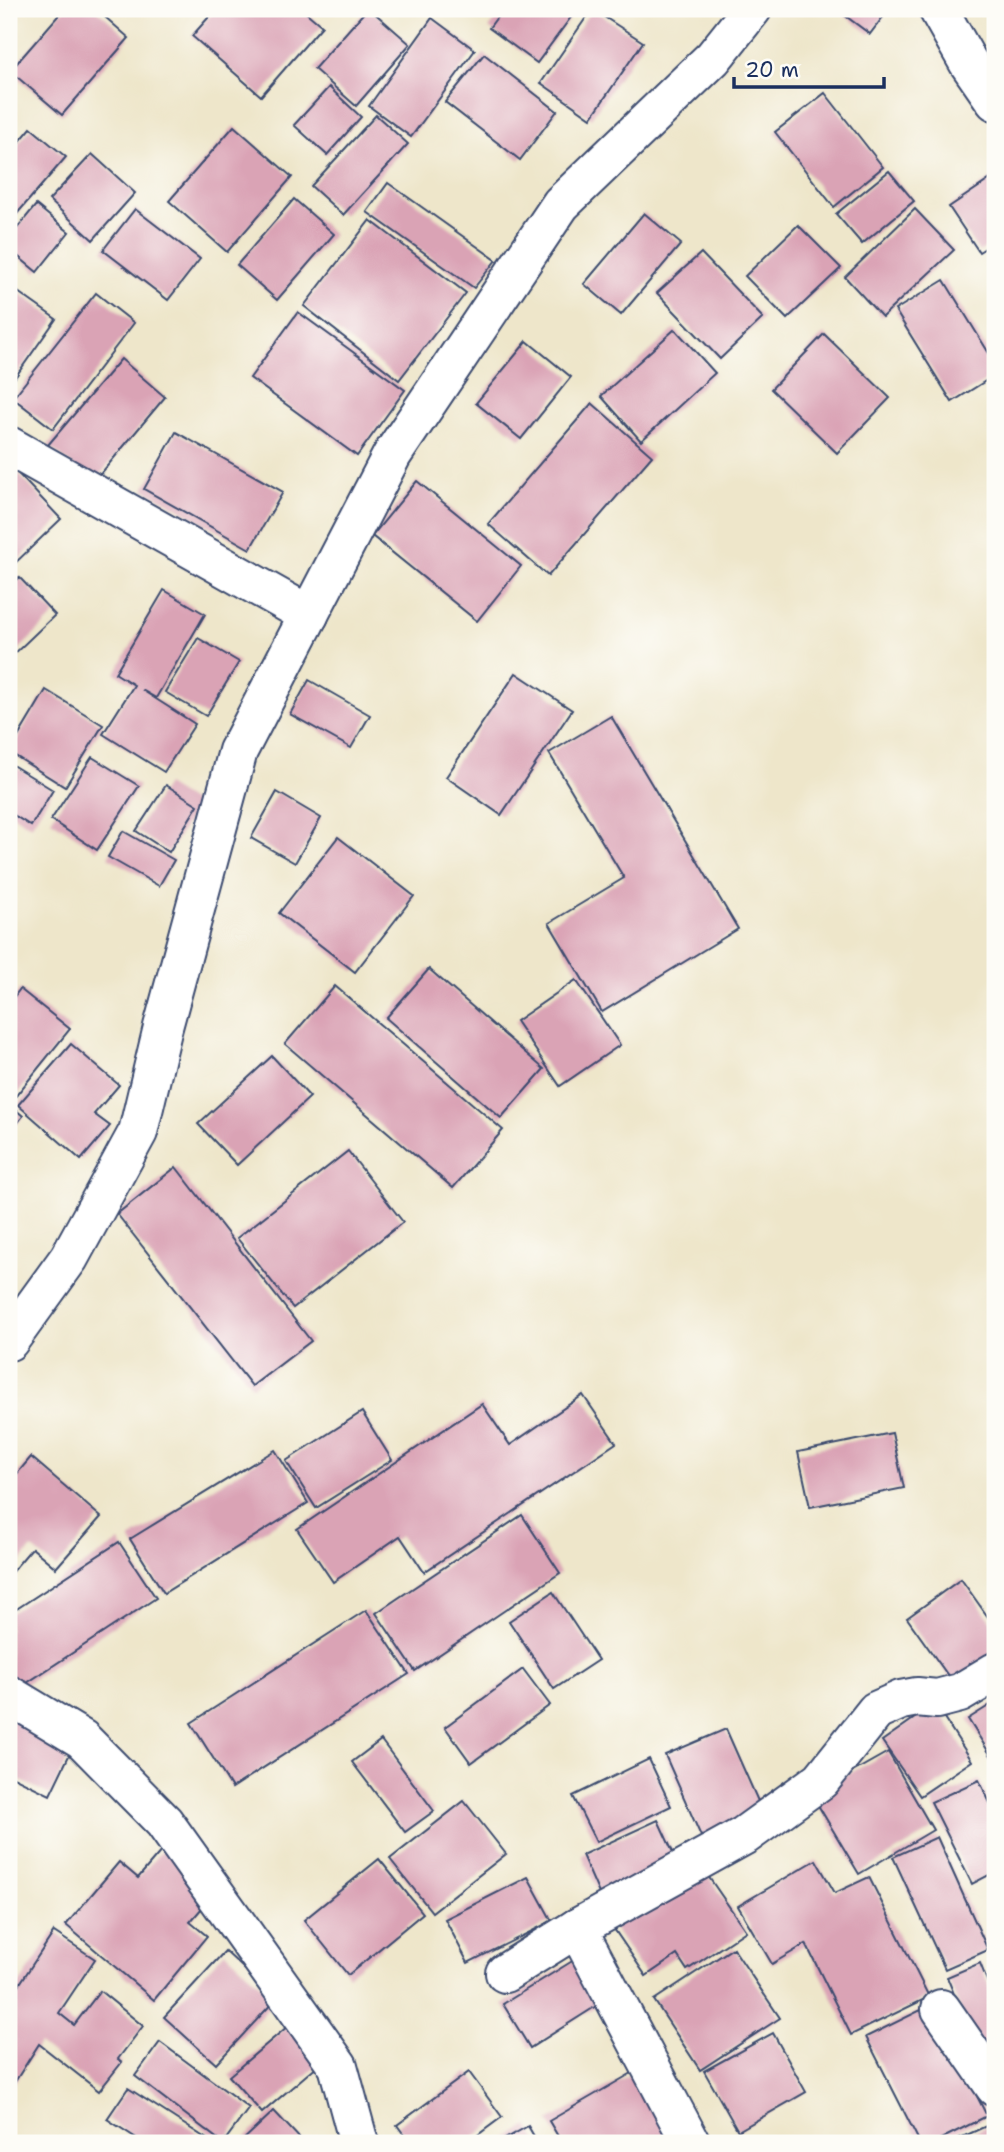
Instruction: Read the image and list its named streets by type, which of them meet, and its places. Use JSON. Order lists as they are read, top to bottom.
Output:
{
  "scale_bar": "20 m"
}
